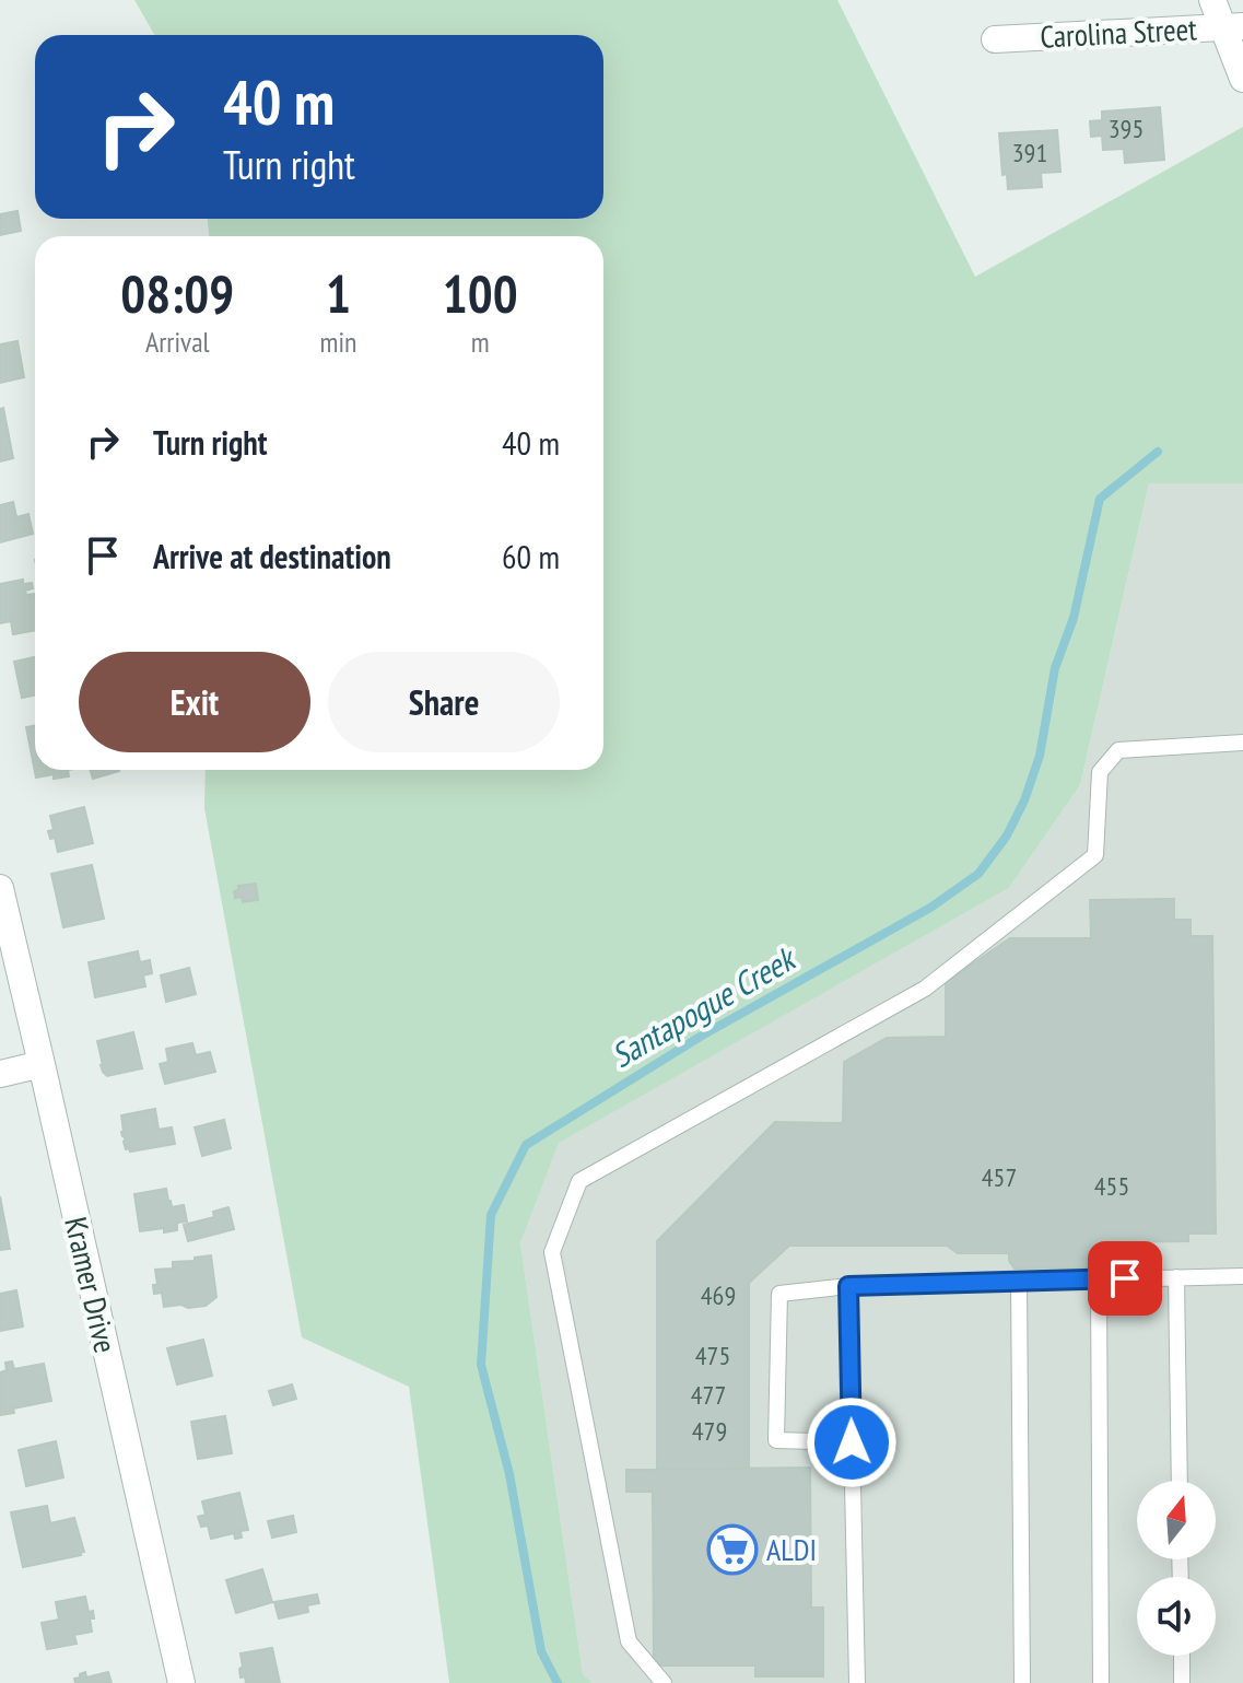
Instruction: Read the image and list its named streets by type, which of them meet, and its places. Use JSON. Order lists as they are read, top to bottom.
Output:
{
  "streets": {
    "street": ["Carolina Street", "Kramer Drive"]
  },
  "water": ["Santapogue Creek"],
  "places": {
    "supermarket": ["ALDI"]
  },
  "house_numbers": [
    "395",
    "391",
    "457",
    "455",
    "469",
    "475",
    "477",
    "479"
  ],
  "north": "top",
  "page": {
    "turn": ["40 m", "Turn right"],
    "eta": [
      "08:09",
      "Arrival",
      "1",
      "min",
      "100",
      "m"
    ],
    "list": [
      {
        "name": "Turn right",
        "value": "40 m"
      },
      {
        "name": "Arrive at destination",
        "value": "60 m"
      }
    ],
    "buttons": ["Exit", "Share"]
  }
}
